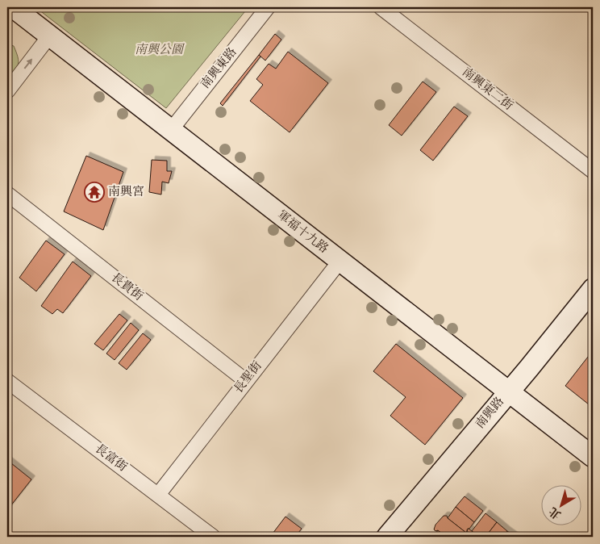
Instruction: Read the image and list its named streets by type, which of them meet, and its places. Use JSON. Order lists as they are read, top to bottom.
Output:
{
  "streets": {
    "street": [
      "南興東路",
      "南興東二街",
      "軍福十九路",
      "長貴街",
      "長聖街",
      "南興路",
      "長富街"
    ]
  },
  "crossings": [
    ["南興東路", "軍福十九路"],
    ["軍福十九路", "長聖街"],
    ["軍福十九路", "南興路"],
    ["長貴街", "長聖街"],
    ["長聖街", "長富街"]
  ],
  "parks": ["南興公園"],
  "places": {
    "temple": ["南興宮"]
  },
  "north": "bottom left"
}
